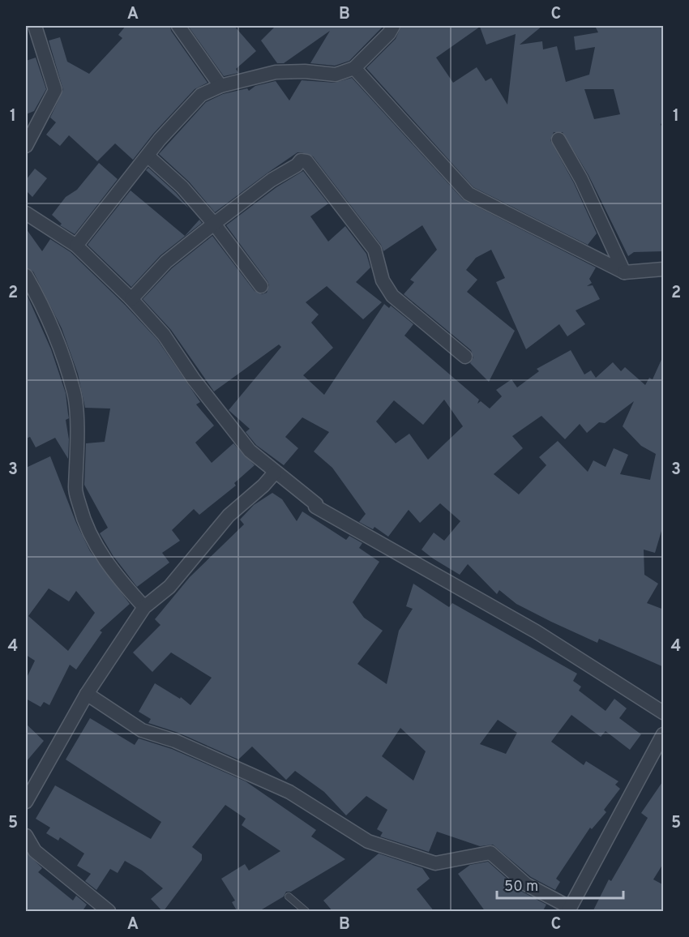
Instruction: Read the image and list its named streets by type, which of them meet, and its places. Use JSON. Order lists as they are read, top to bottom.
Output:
{
  "scale_bar": "50 m",
  "grid": {
    "columns": ["A", "B", "C"],
    "rows": [
      "1",
      "2",
      "3",
      "4",
      "5"
    ]
  }
}
